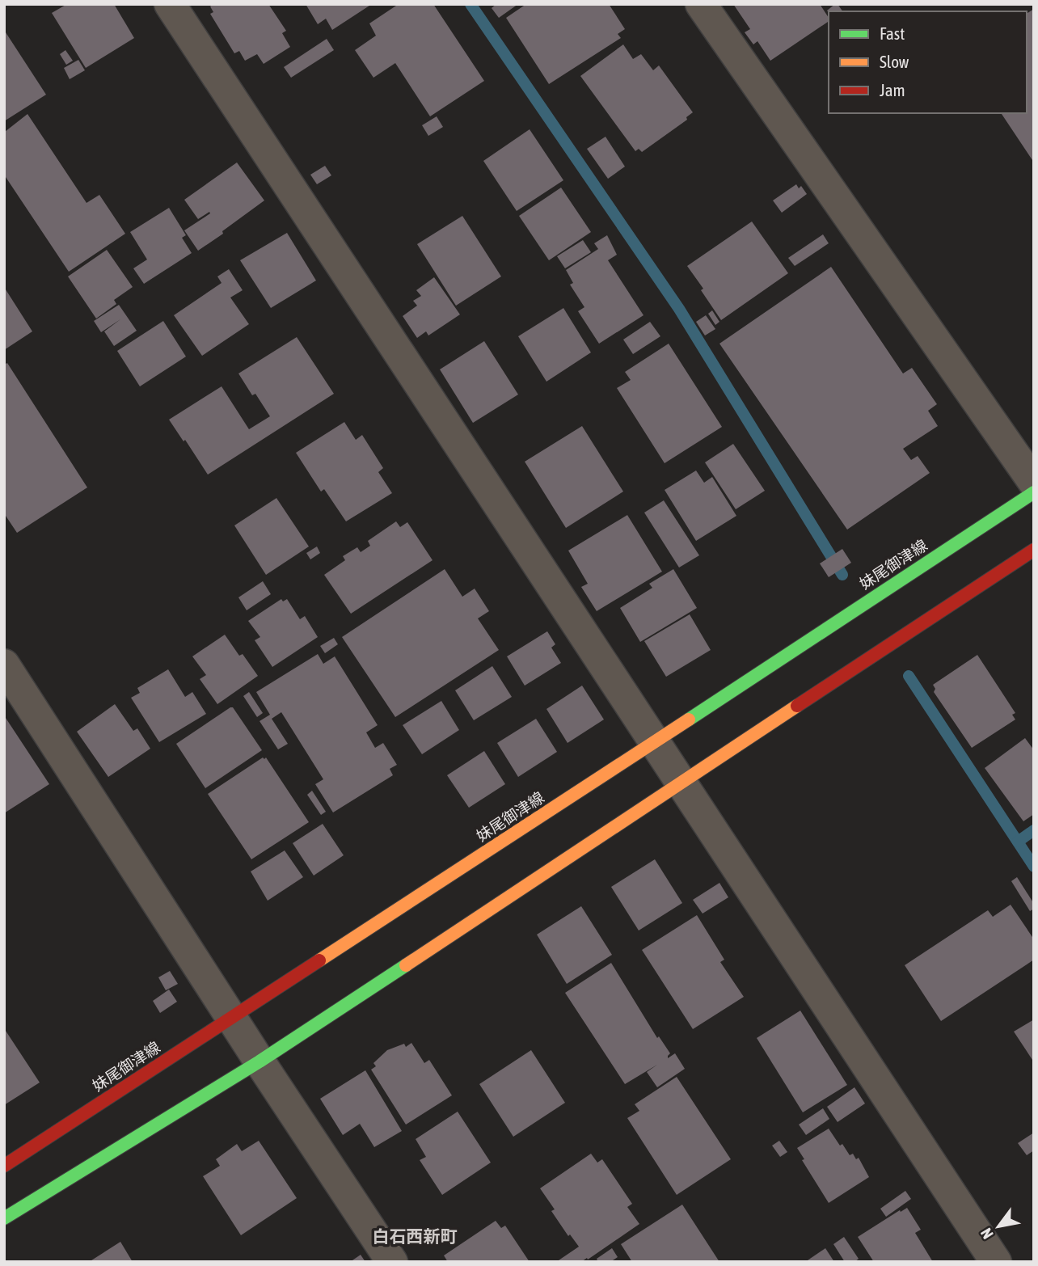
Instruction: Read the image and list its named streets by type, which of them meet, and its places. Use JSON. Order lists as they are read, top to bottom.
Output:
{
  "streets": {
    "main road": ["妹尾御津線"]
  },
  "districts": ["白石西新町"],
  "legend": ["Fast", "Slow", "Jam"],
  "north": "bottom left"
}
